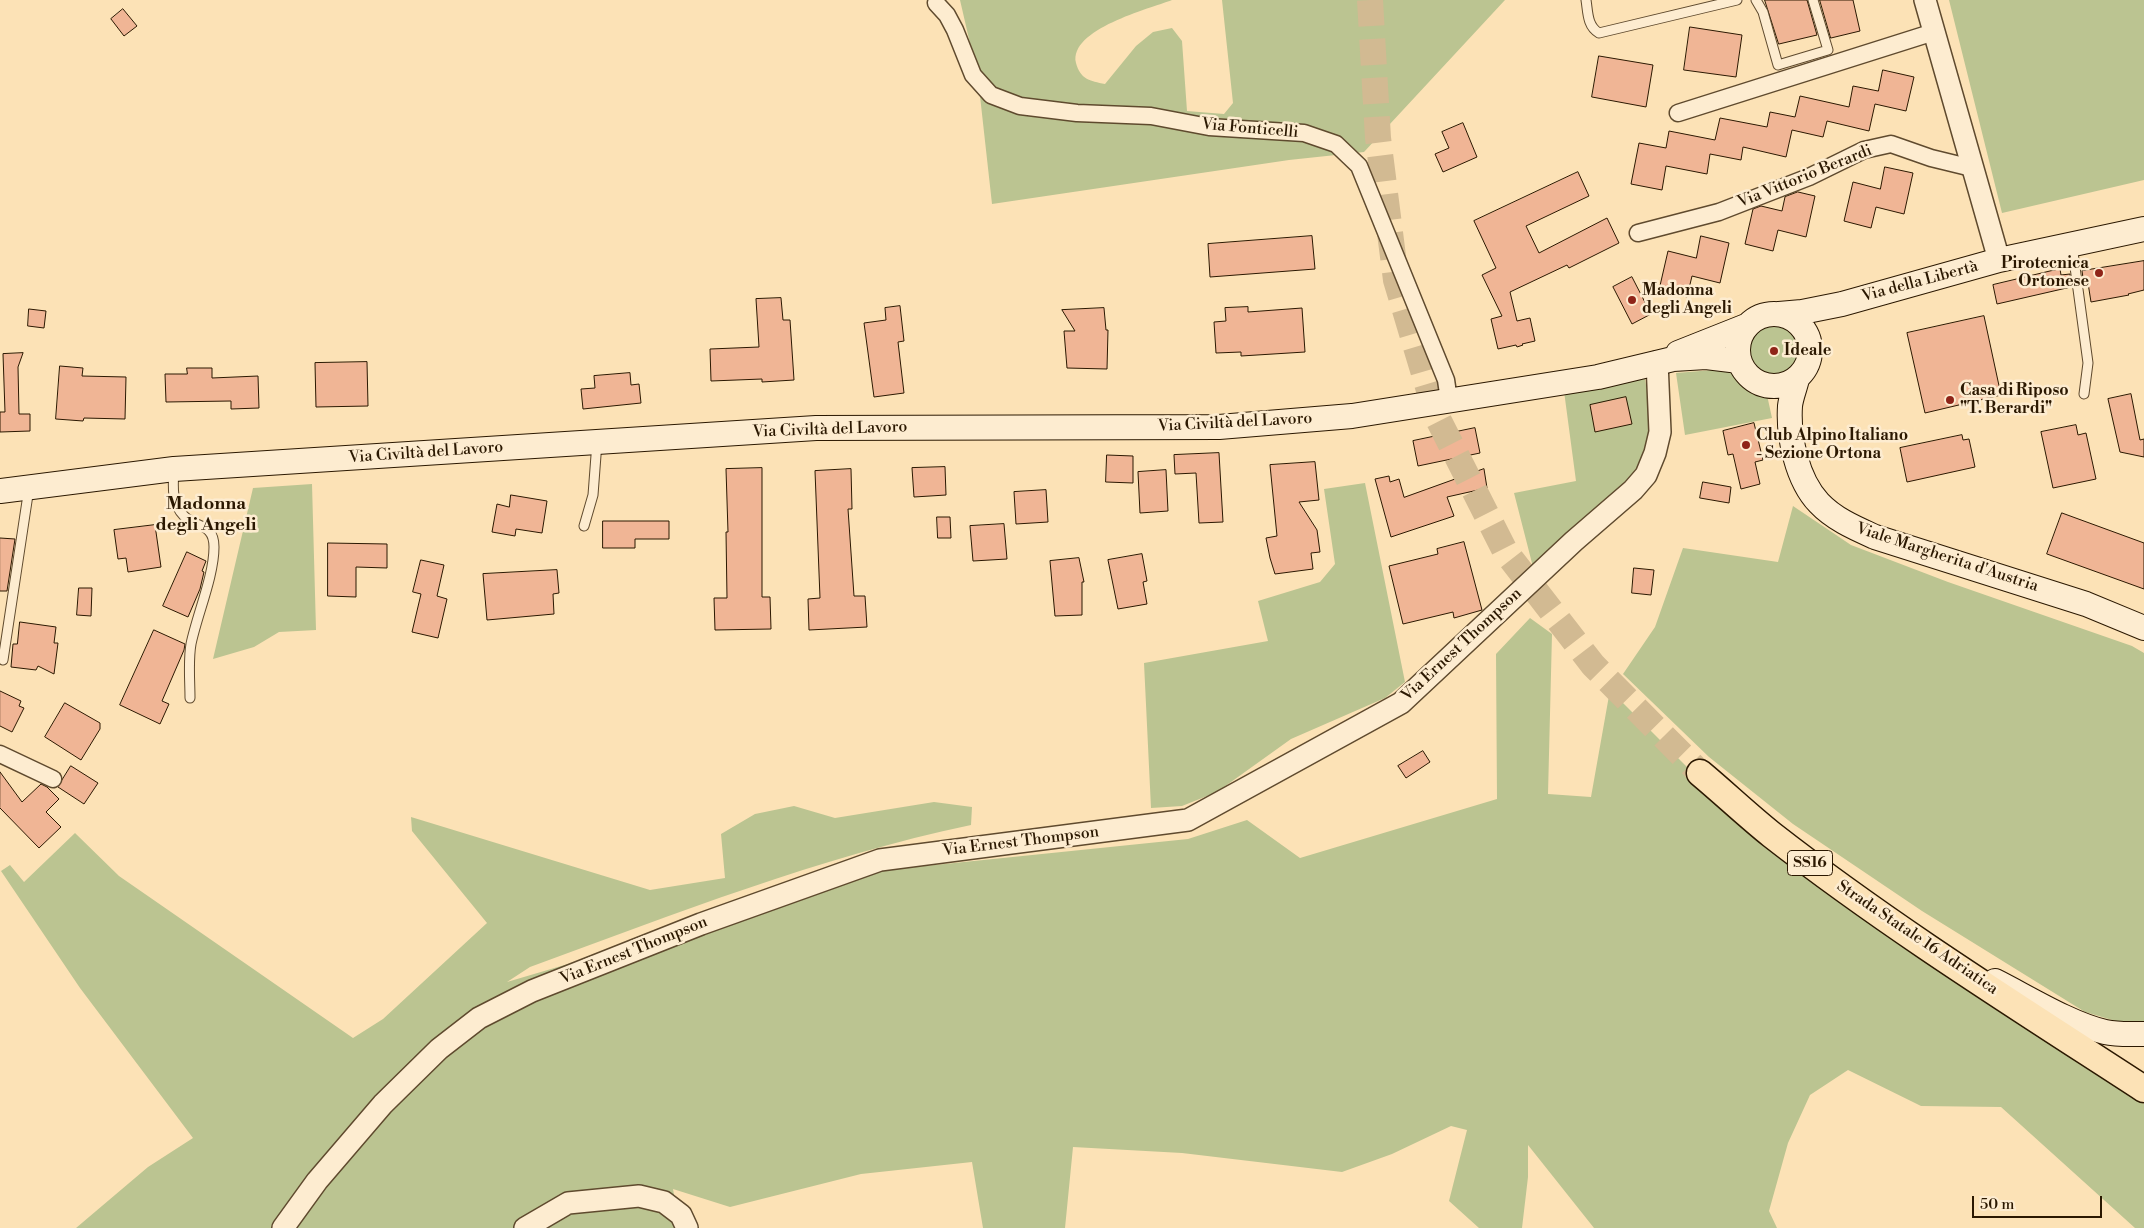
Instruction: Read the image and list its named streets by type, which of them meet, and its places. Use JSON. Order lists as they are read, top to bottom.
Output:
{
  "streets": {
    "main road": [
      "Via della Libertà",
      "Via Civiltà del Lavoro",
      "Viale Margherita d'Austria",
      "SS16",
      "Strada Statale 16 Adriatica"
    ],
    "street": ["Via Fonticelli", "Via Vittorio Berardi", "Via Ernest Thompson"]
  },
  "crossings": [
    ["Via Fonticelli", "Via Civiltà del Lavoro"],
    ["Via della Libertà", "Via Civiltà del Lavoro"],
    ["Via della Libertà", "Viale Margherita d'Austria"],
    ["Via Civiltà del Lavoro", "Viale Margherita d'Austria"],
    ["Via Civiltà del Lavoro", "Via Ernest Thompson"]
  ],
  "districts": ["Madonna degli Angeli"],
  "places": [
    "Pirotecnica Ortonese",
    "Madonna degli Angeli",
    "Ideale",
    "Casa di Riposo \"T. Berardi\"",
    "Club Alpino Italiano - Sezione Ortona"
  ],
  "scale_bar": "50 m"
}
